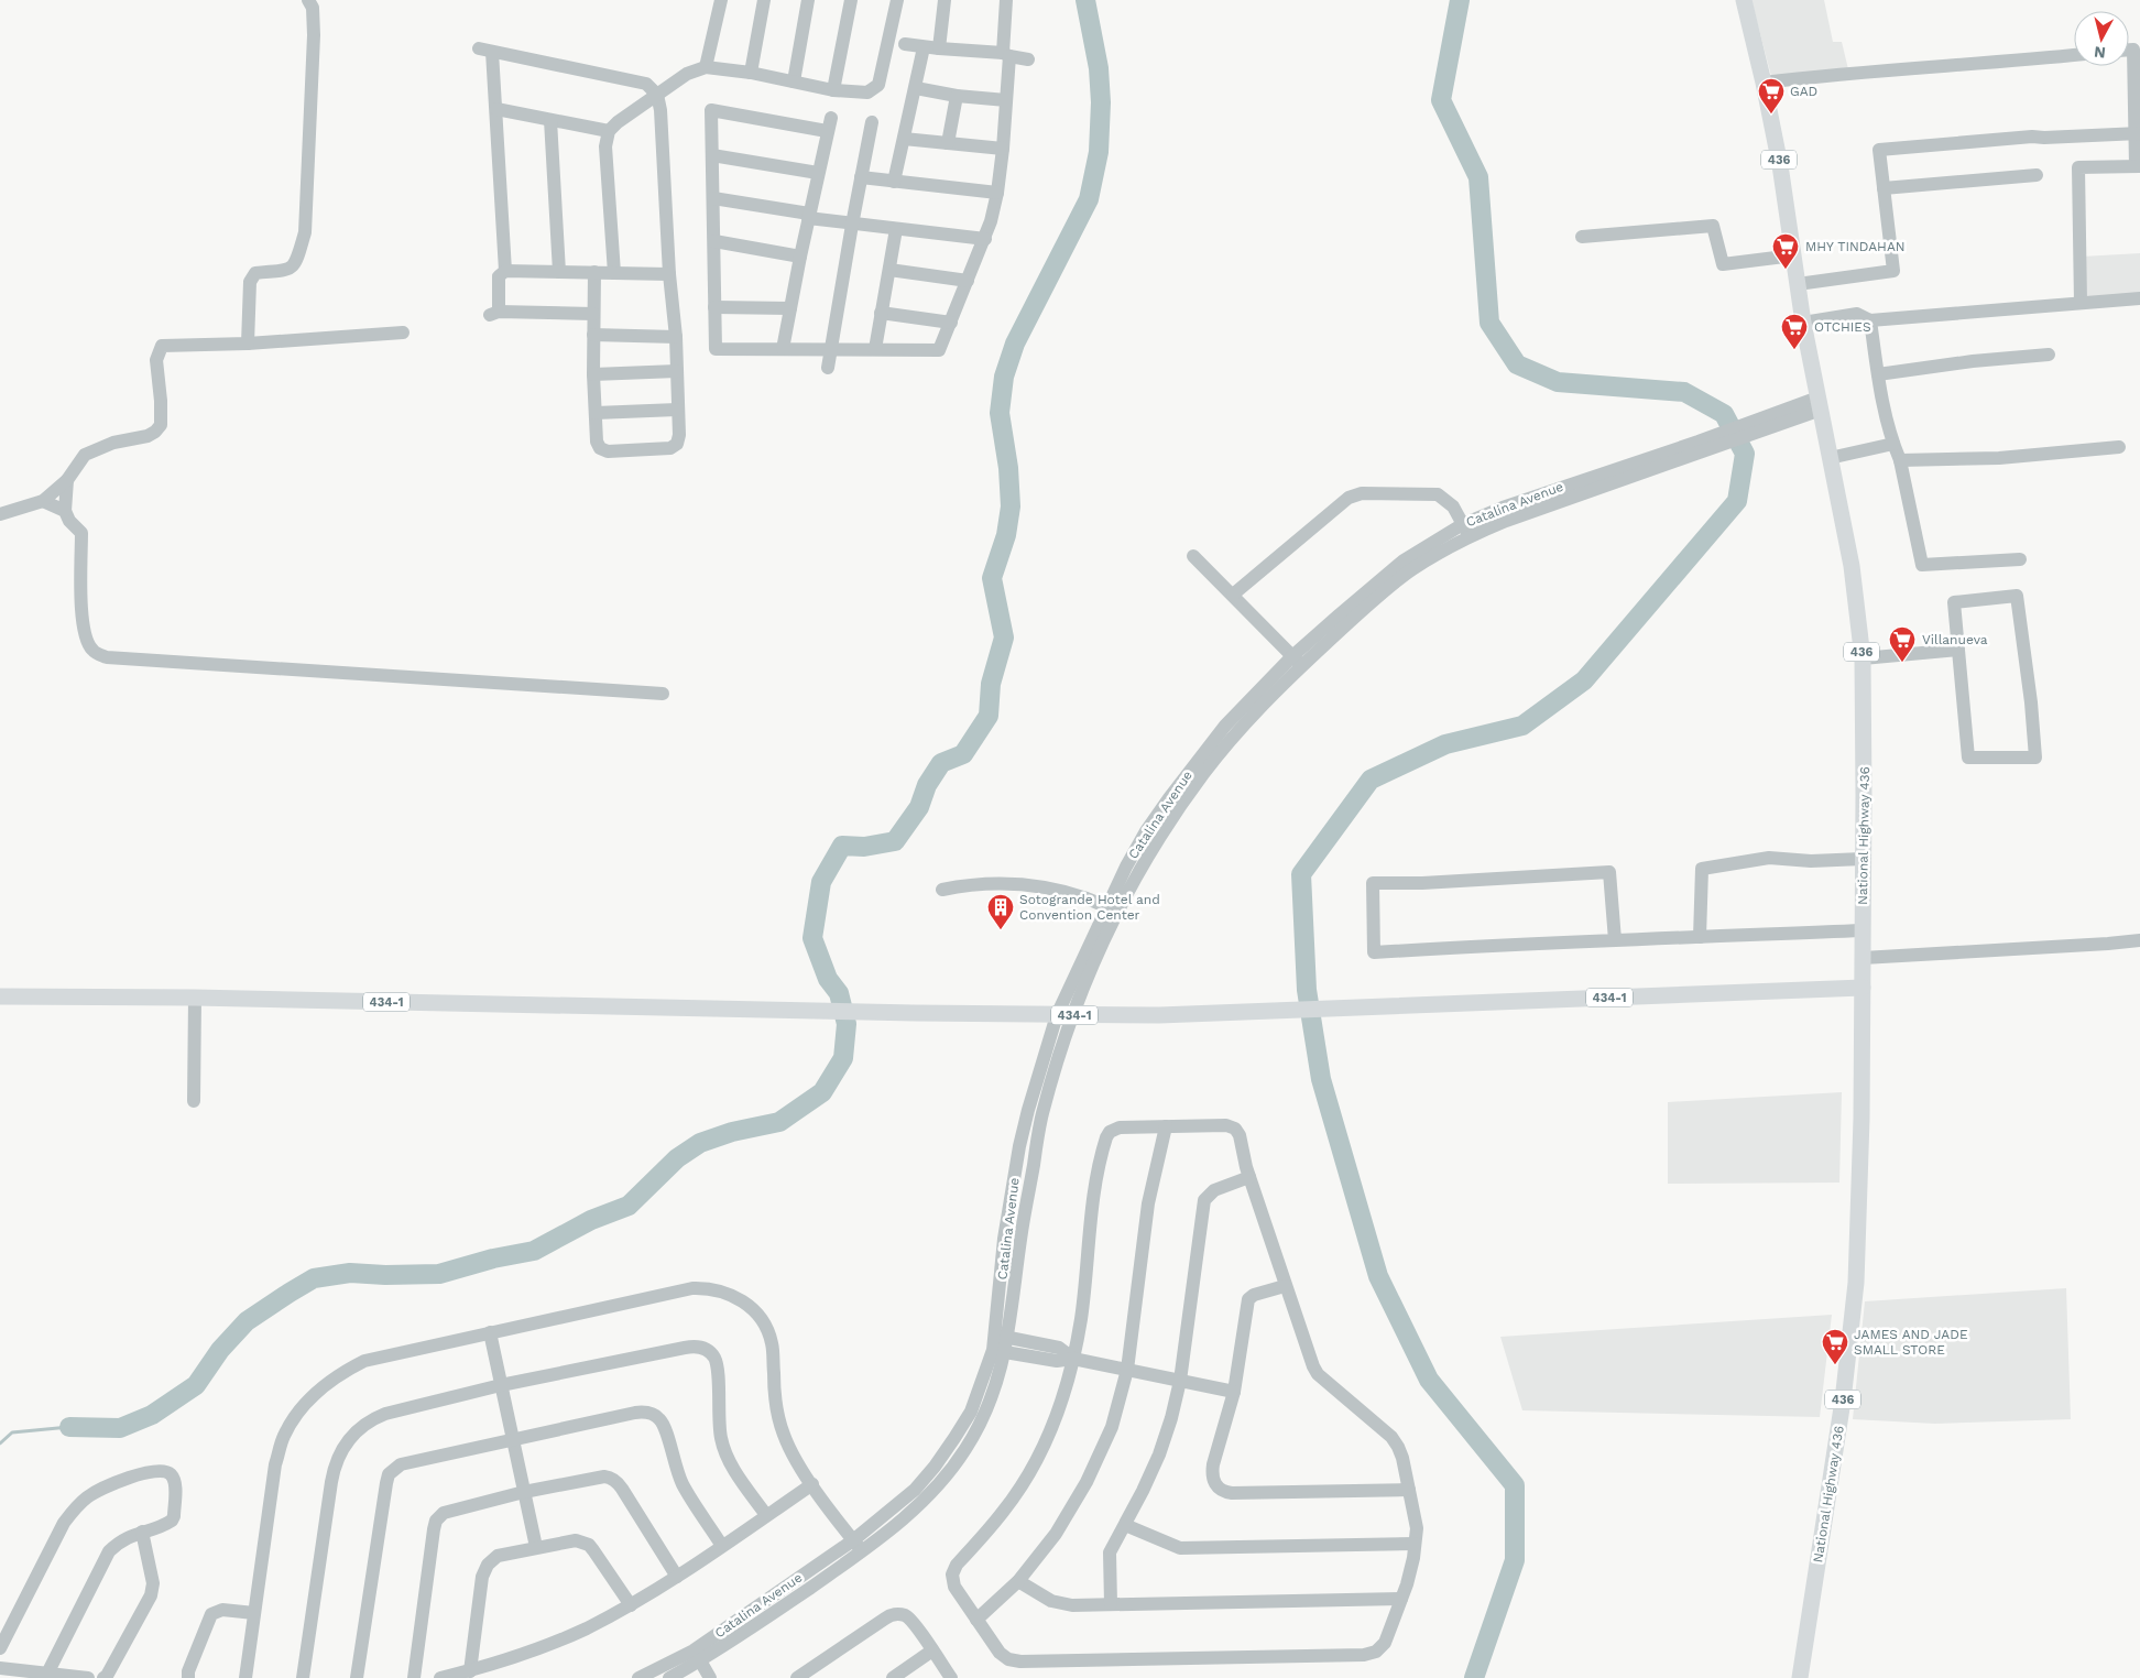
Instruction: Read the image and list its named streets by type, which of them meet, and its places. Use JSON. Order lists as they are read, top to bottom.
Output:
{
  "streets": {
    "main road": ["436", "National Highway 436", "434-1"],
    "street": ["Catalina Avenue"]
  },
  "crossings": [
    ["Catalina Avenue", "National Highway 436"],
    ["Catalina Avenue", "434-1"],
    ["National Highway 436", "434-1"]
  ],
  "places": {
    "supermarket": [
      "GAD",
      "MHY TINDAHAN",
      "OTCHIES",
      "Villanueva",
      "JAMES AND JADE SMALL STORE"
    ],
    "building": ["Sotogrande Hotel and Convention Center"]
  },
  "north": "bottom"
}
